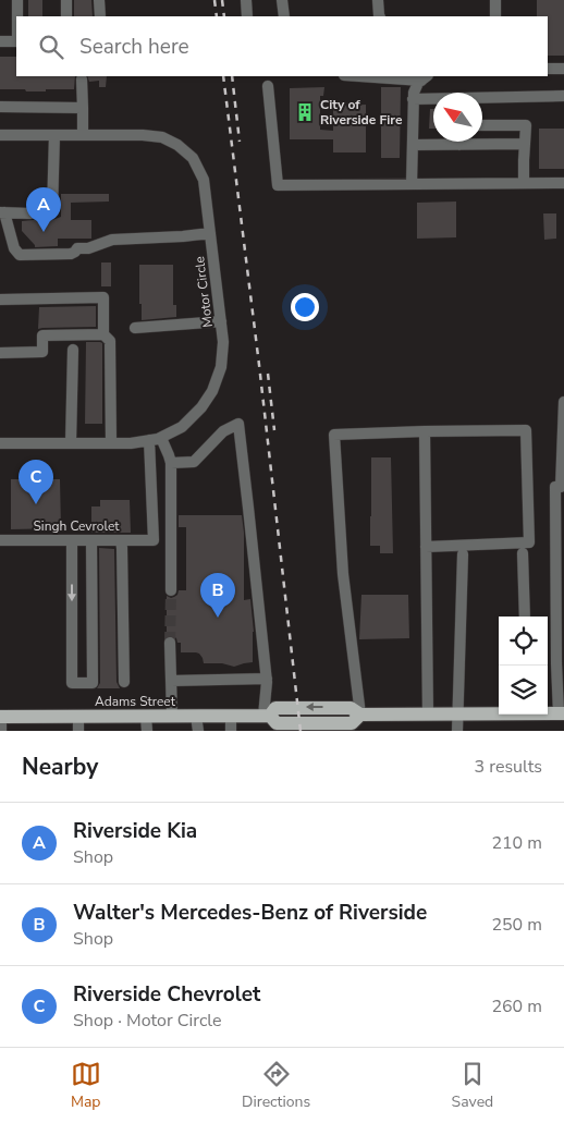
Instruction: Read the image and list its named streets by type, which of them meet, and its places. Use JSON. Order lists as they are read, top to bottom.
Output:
{
  "streets": {
    "main road": ["Adams Street"],
    "street": ["Motor Circle", "Singh Cevrolet"]
  },
  "crossings": [
    ["Motor Circle", "Singh Cevrolet"]
  ],
  "places": {
    "building": ["City of Riverside Fire"]
  },
  "north": "top left",
  "page": {
    "search": "Search here",
    "pins": ["A", "C", "B"],
    "heading": ["Nearby", "3 results"],
    "list": [
      {
        "mark": "A",
        "name": "Riverside Kia",
        "note": "Shop",
        "value": "210 m"
      },
      {
        "mark": "B",
        "name": "Walter's Mercedes-Benz of Riverside",
        "note": "Shop",
        "value": "250 m"
      },
      {
        "mark": "C",
        "name": "Riverside Chevrolet",
        "note": "Shop · Motor Circle",
        "value": "260 m"
      }
    ],
    "nav": ["Map", "Directions", "Saved"]
  }
}
